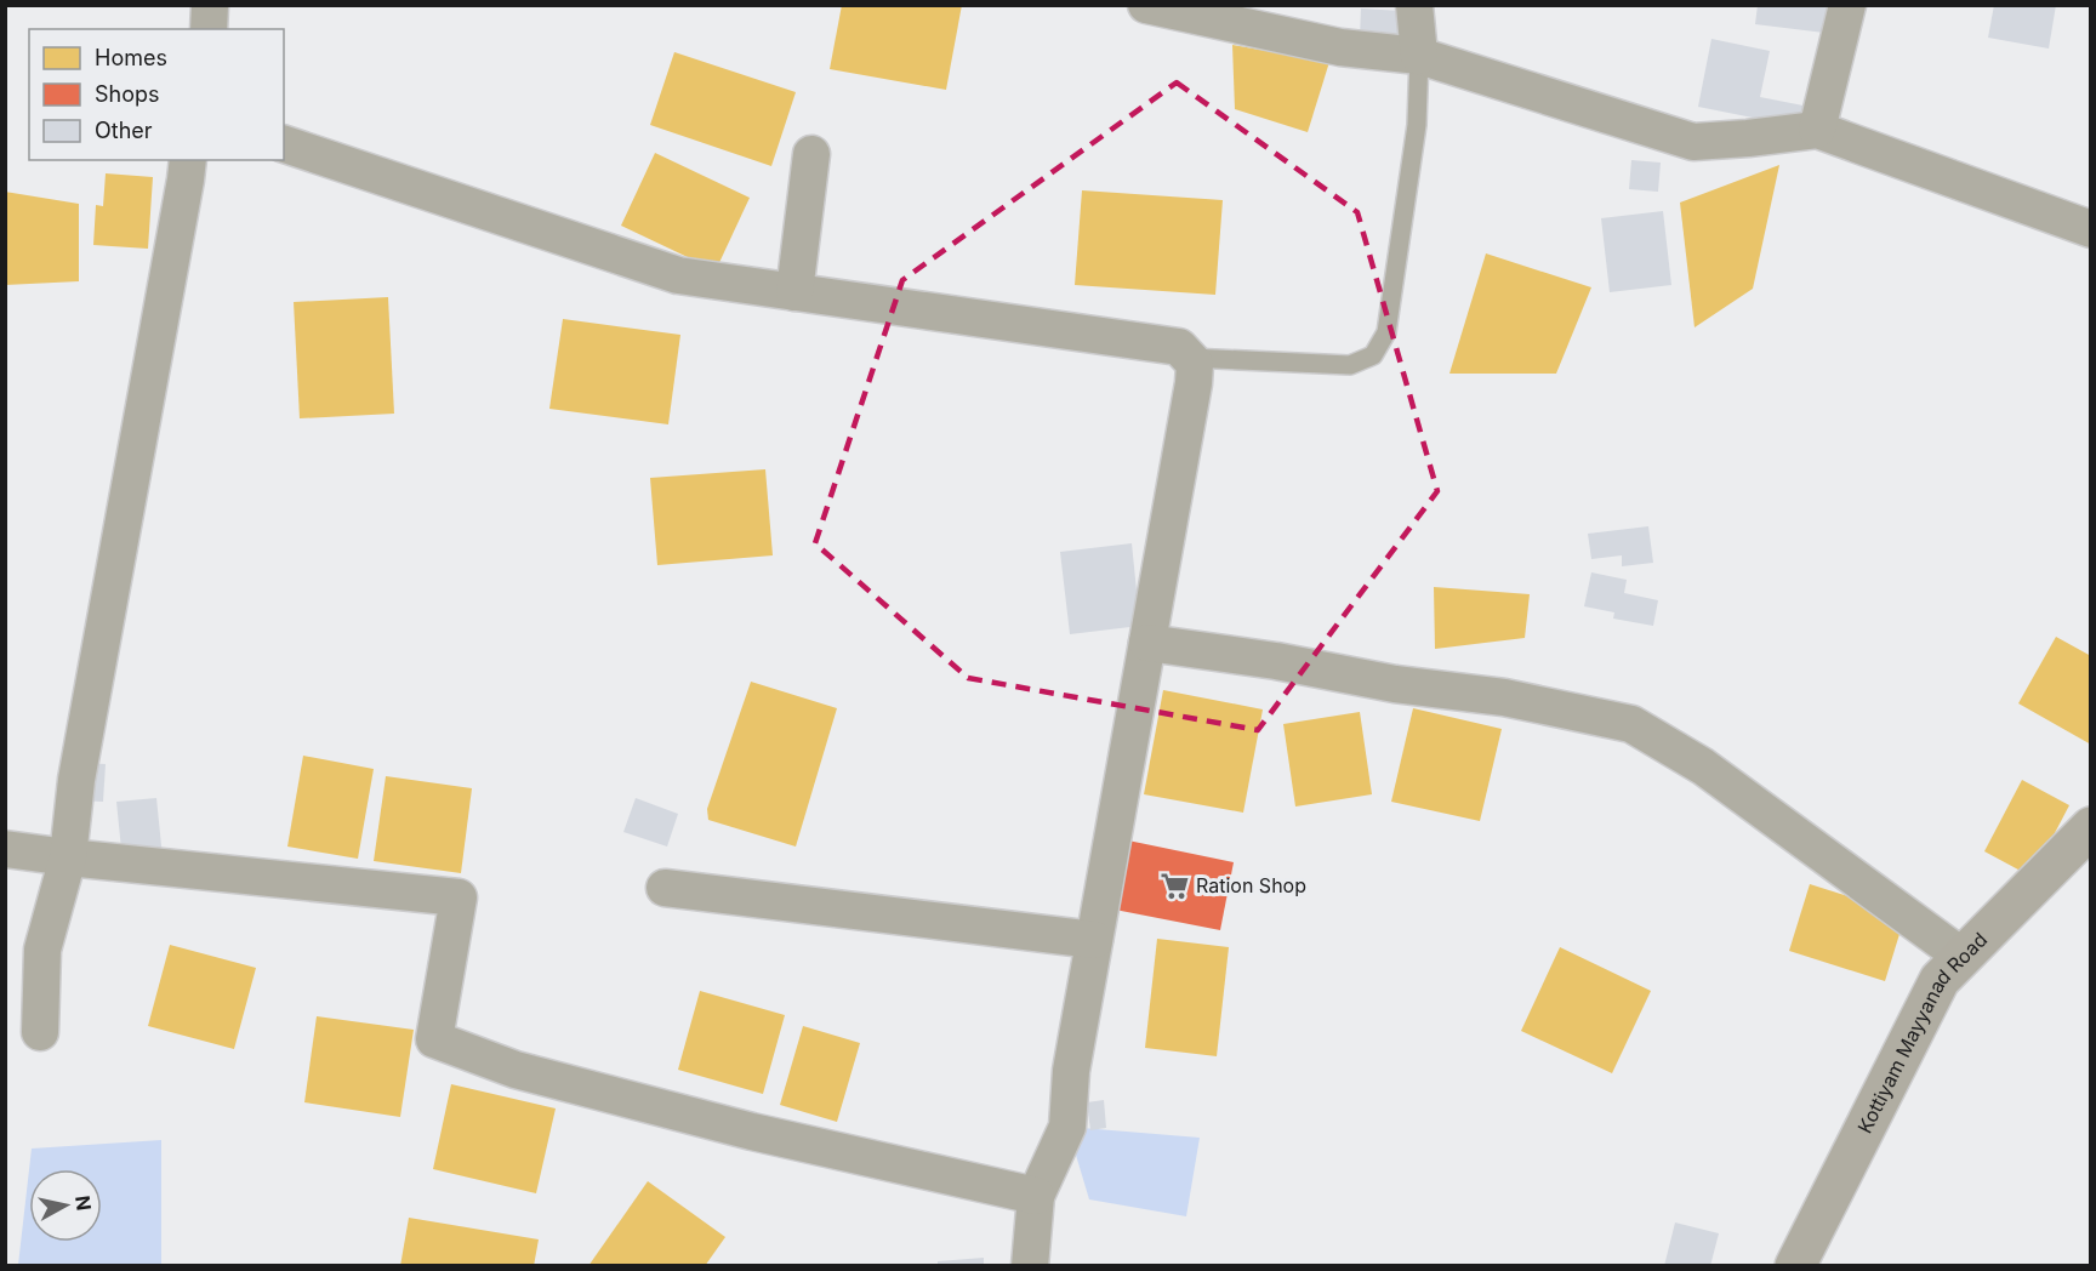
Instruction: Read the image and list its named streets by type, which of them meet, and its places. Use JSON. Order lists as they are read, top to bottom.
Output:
{
  "streets": {
    "main road": ["Kottiyam Mayyanad Road"]
  },
  "places": {
    "supermarket": ["Ration Shop"]
  },
  "legend": ["Homes", "Shops", "Other"],
  "north": "right"
}
